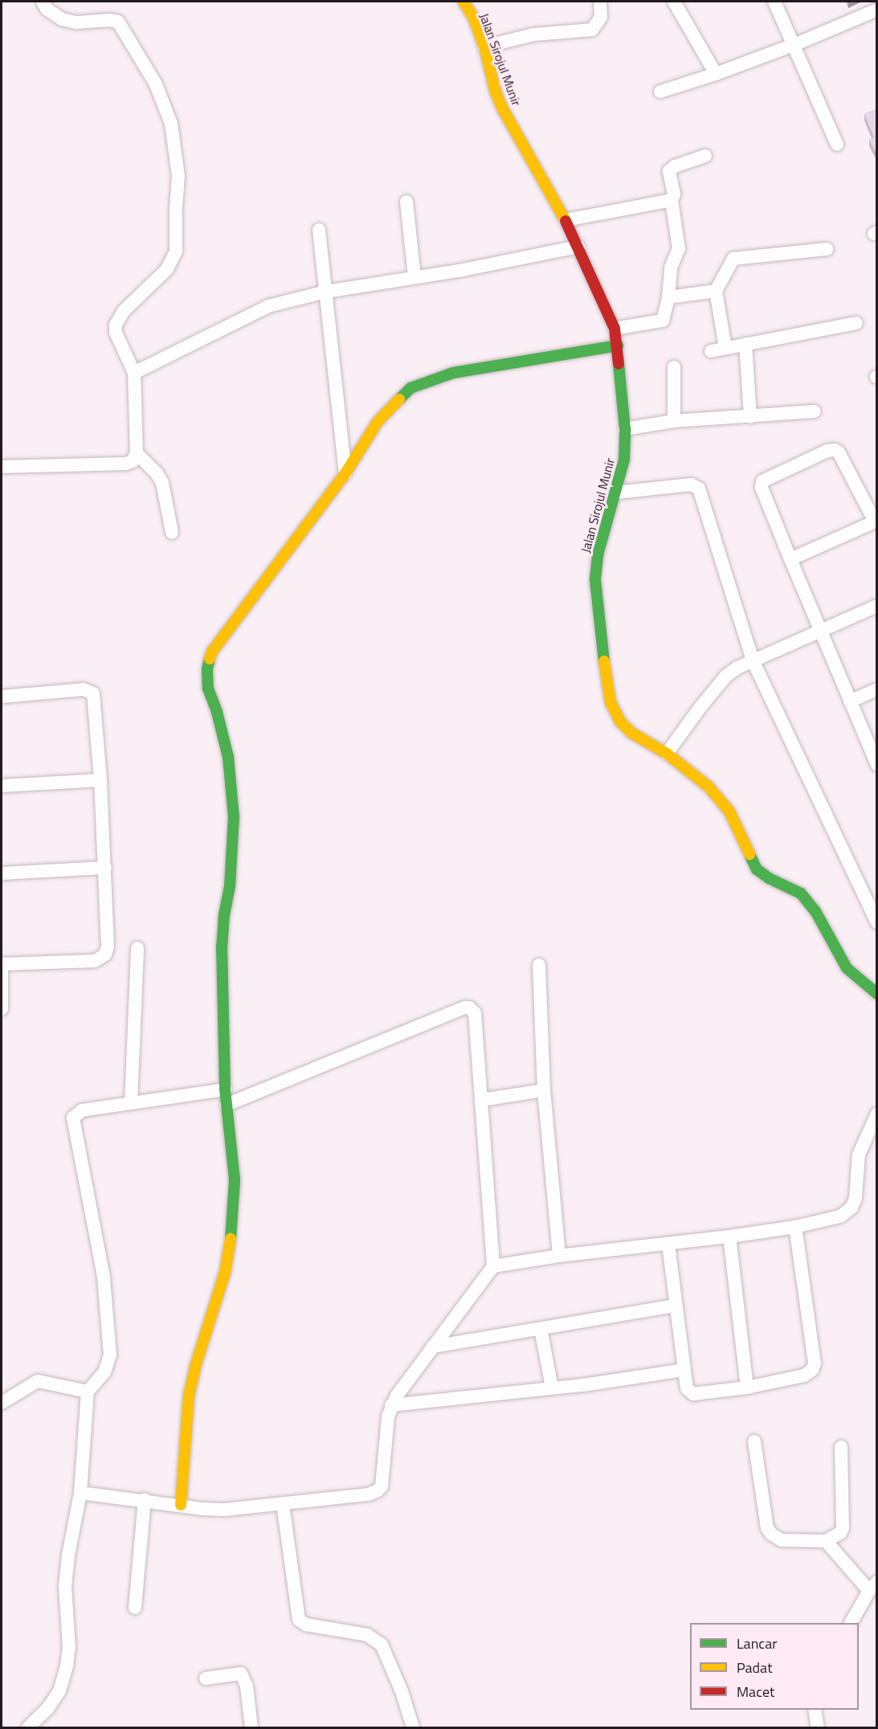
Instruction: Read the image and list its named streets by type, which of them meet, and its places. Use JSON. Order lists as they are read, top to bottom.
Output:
{
  "streets": {
    "street": ["Jalan Sirojul Munir"]
  },
  "legend": ["Lancar", "Padat", "Macet"]
}
